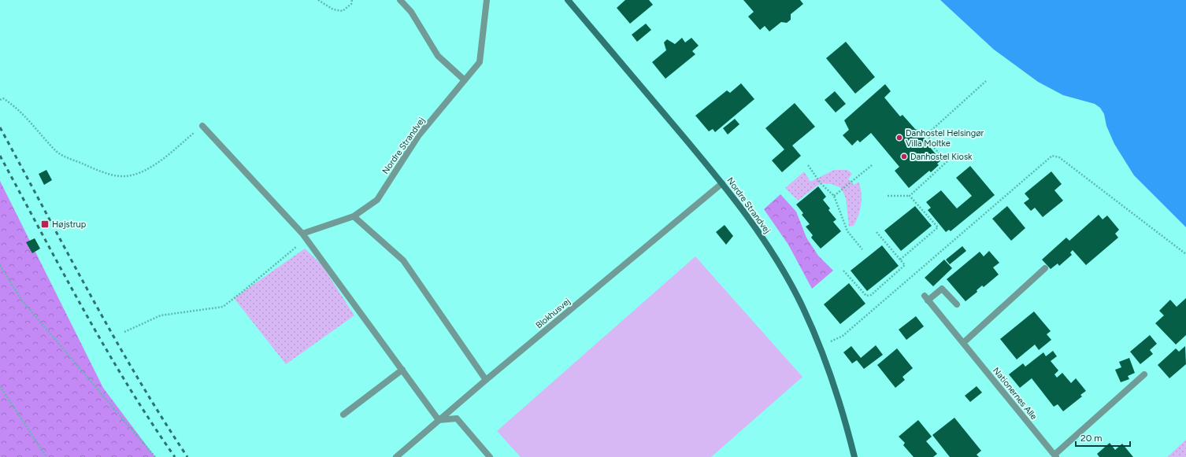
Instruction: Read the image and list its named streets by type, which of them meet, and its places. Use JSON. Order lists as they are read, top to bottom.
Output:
{
  "streets": {
    "main road": ["Nordre Strandvej"],
    "street": ["Blokhusvej", "Nationernes Alle"]
  },
  "crossings": [
    ["Nordre Strandvej", "Blokhusvej"]
  ],
  "places": {
    "other": ["Danhostel Helsingør Villa Moltke", "Danhostel Kiosk"],
    "transit": ["Højstrup"]
  },
  "scale_bar": "20 m"
}
